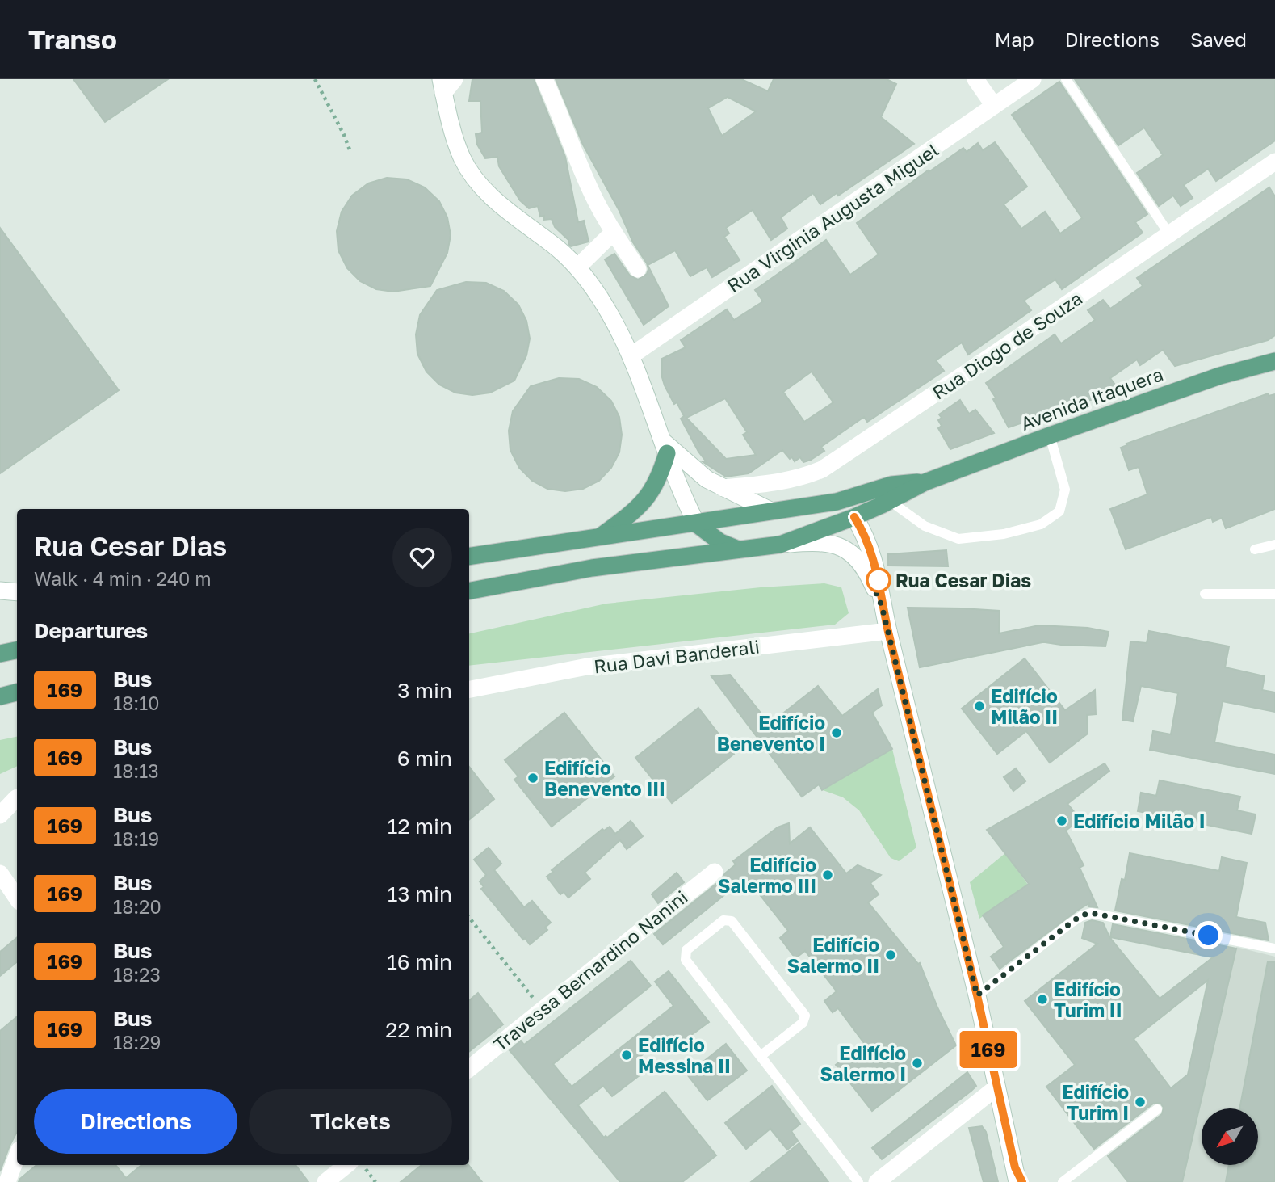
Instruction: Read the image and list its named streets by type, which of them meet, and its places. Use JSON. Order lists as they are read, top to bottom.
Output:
{
  "streets": {
    "main road": ["Avenida Itaquera"],
    "street": [
      "Rua Virginia Augusta Miguel",
      "Rua Diogo de Souza",
      "Rua Davi Banderali",
      "Travessa Bernardino Nanini"
    ]
  },
  "places": [
    "Rua Cesar Dias",
    "Edifício Milão II",
    "Edifício Benevento I",
    "Edifício Benevento III",
    "Edifício Milão I",
    "Edifício Salermo III",
    "Edifício Salermo II",
    "Edifício Turim II",
    "Edifício Messina II",
    "Edifício Salermo I",
    "Edifício Turim I"
  ],
  "lines": ["bus line 169"],
  "north": "bottom left",
  "page": {
    "header": "Transo",
    "nav": ["Map", "Directions", "Saved"],
    "on_map": "169",
    "heading": [
      ["Rua Cesar Dias", "Walk · 4 min · 240 m"],
      "Departures"
    ],
    "list": [
      {
        "mark": "169",
        "name": "Bus",
        "note": "18:10",
        "value": "3 min"
      },
      {
        "mark": "169",
        "name": "Bus",
        "note": "18:13",
        "value": "6 min"
      },
      {
        "mark": "169",
        "name": "Bus",
        "note": "18:19",
        "value": "12 min"
      },
      {
        "mark": "169",
        "name": "Bus",
        "note": "18:20",
        "value": "13 min"
      },
      {
        "mark": "169",
        "name": "Bus",
        "note": "18:23",
        "value": "16 min"
      },
      {
        "mark": "169",
        "name": "Bus",
        "note": "18:29",
        "value": "22 min"
      }
    ],
    "buttons": ["Directions", "Tickets"]
  }
}
